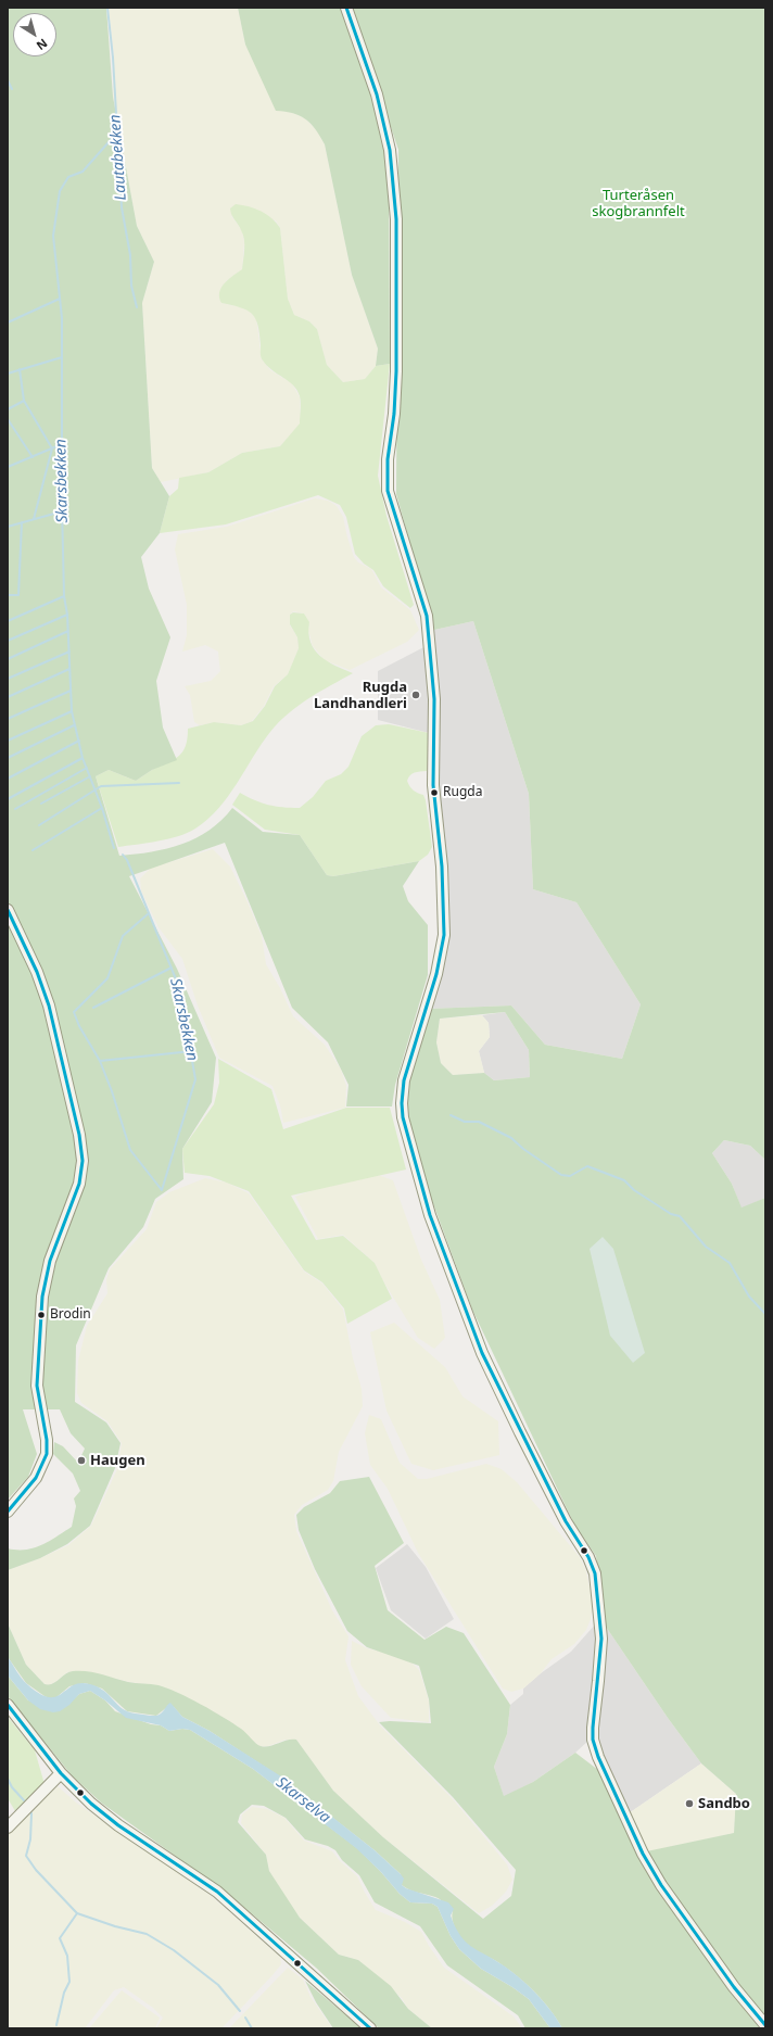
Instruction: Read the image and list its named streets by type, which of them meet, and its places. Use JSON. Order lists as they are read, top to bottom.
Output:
{
  "water": ["Lautabekken", "Skarsbekken", "Skarselva"],
  "parks": ["Turteråsen skogbrannfelt"],
  "places": [
    "Rugda Landhandleri",
    "Rugda",
    "Brodin",
    "Haugen",
    "Sandbo"
  ],
  "north": "bottom right"
}
